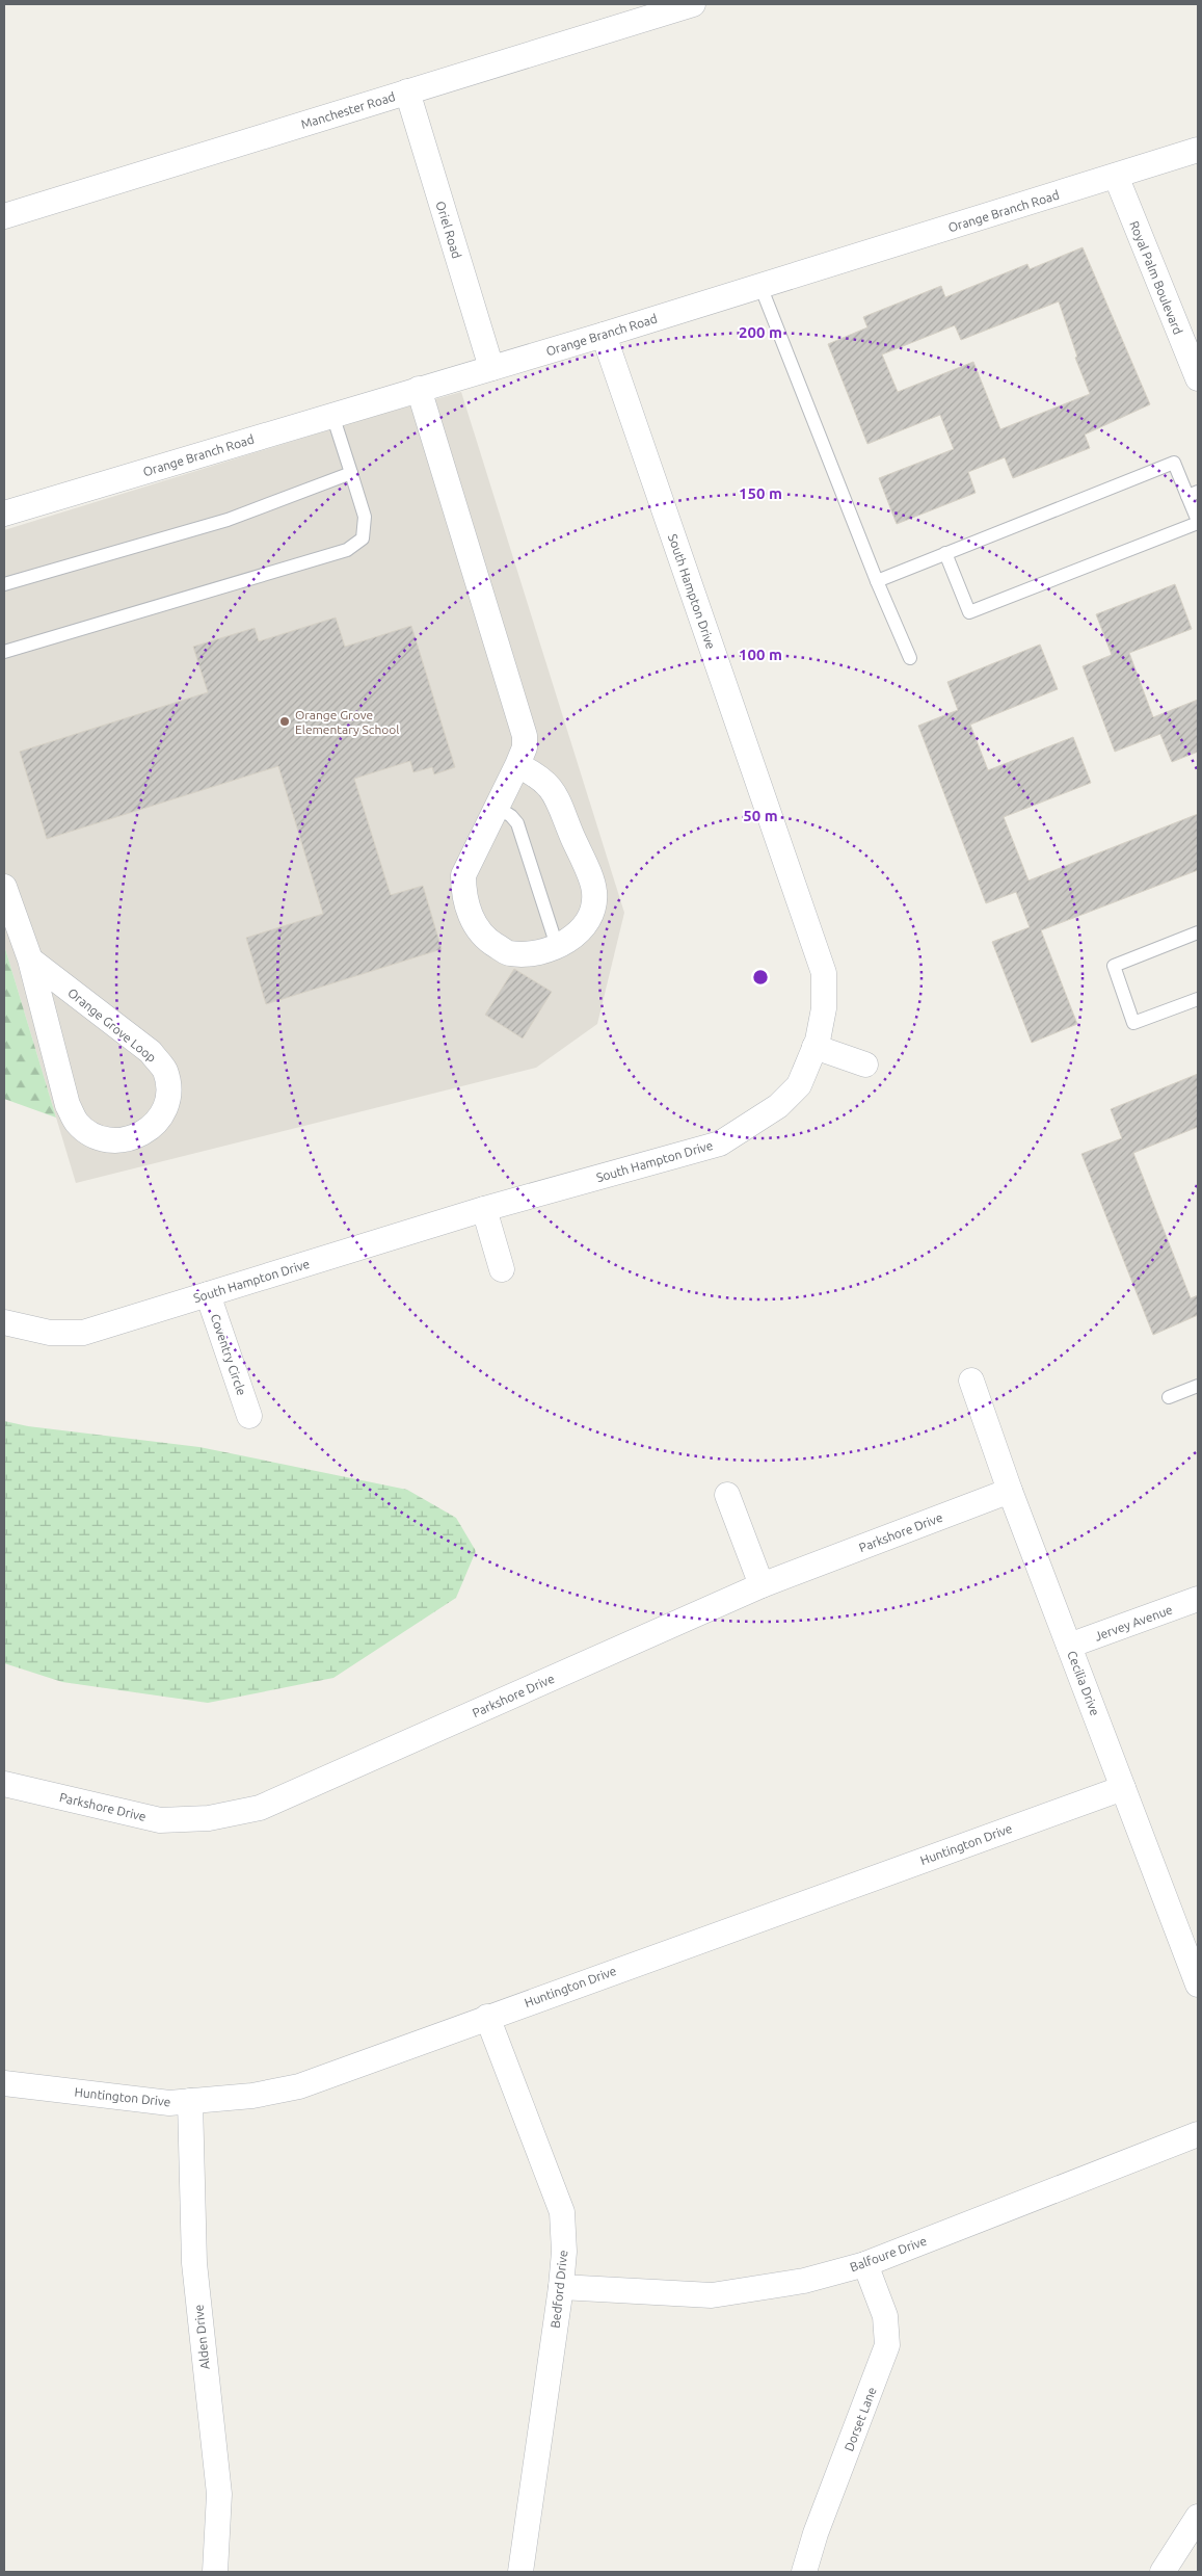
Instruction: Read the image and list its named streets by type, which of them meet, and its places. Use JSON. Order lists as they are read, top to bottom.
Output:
{
  "streets": {
    "street": [
      "Manchester Road",
      "Orange Branch Road",
      "Oriel Road",
      "Royal Palm Boulevard",
      "South Hampton Drive",
      "Orange Grove Loop",
      "Coventry Circle",
      "Parkshore Drive",
      "Jervey Avenue",
      "Cecilia Drive",
      "Huntington Drive",
      "Balfoure Drive",
      "Bedford Drive",
      "Alden Drive",
      "Dorset Lane"
    ]
  },
  "crossings": [
    ["Manchester Road", "Oriel Road"],
    ["Orange Branch Road", "Oriel Road"],
    ["Orange Branch Road", "Royal Palm Boulevard"],
    ["Orange Branch Road", "South Hampton Drive"],
    ["South Hampton Drive", "Coventry Circle"],
    ["Parkshore Drive", "Cecilia Drive"],
    ["Jervey Avenue", "Cecilia Drive"],
    ["Cecilia Drive", "Huntington Drive"],
    ["Huntington Drive", "Bedford Drive"],
    ["Huntington Drive", "Alden Drive"],
    ["Balfoure Drive", "Bedford Drive"],
    ["Balfoure Drive", "Dorset Lane"]
  ],
  "places": ["Orange Grove Elementary School"],
  "rings": [
    "200 m",
    "150 m",
    "100 m",
    "50 m"
  ]
}
